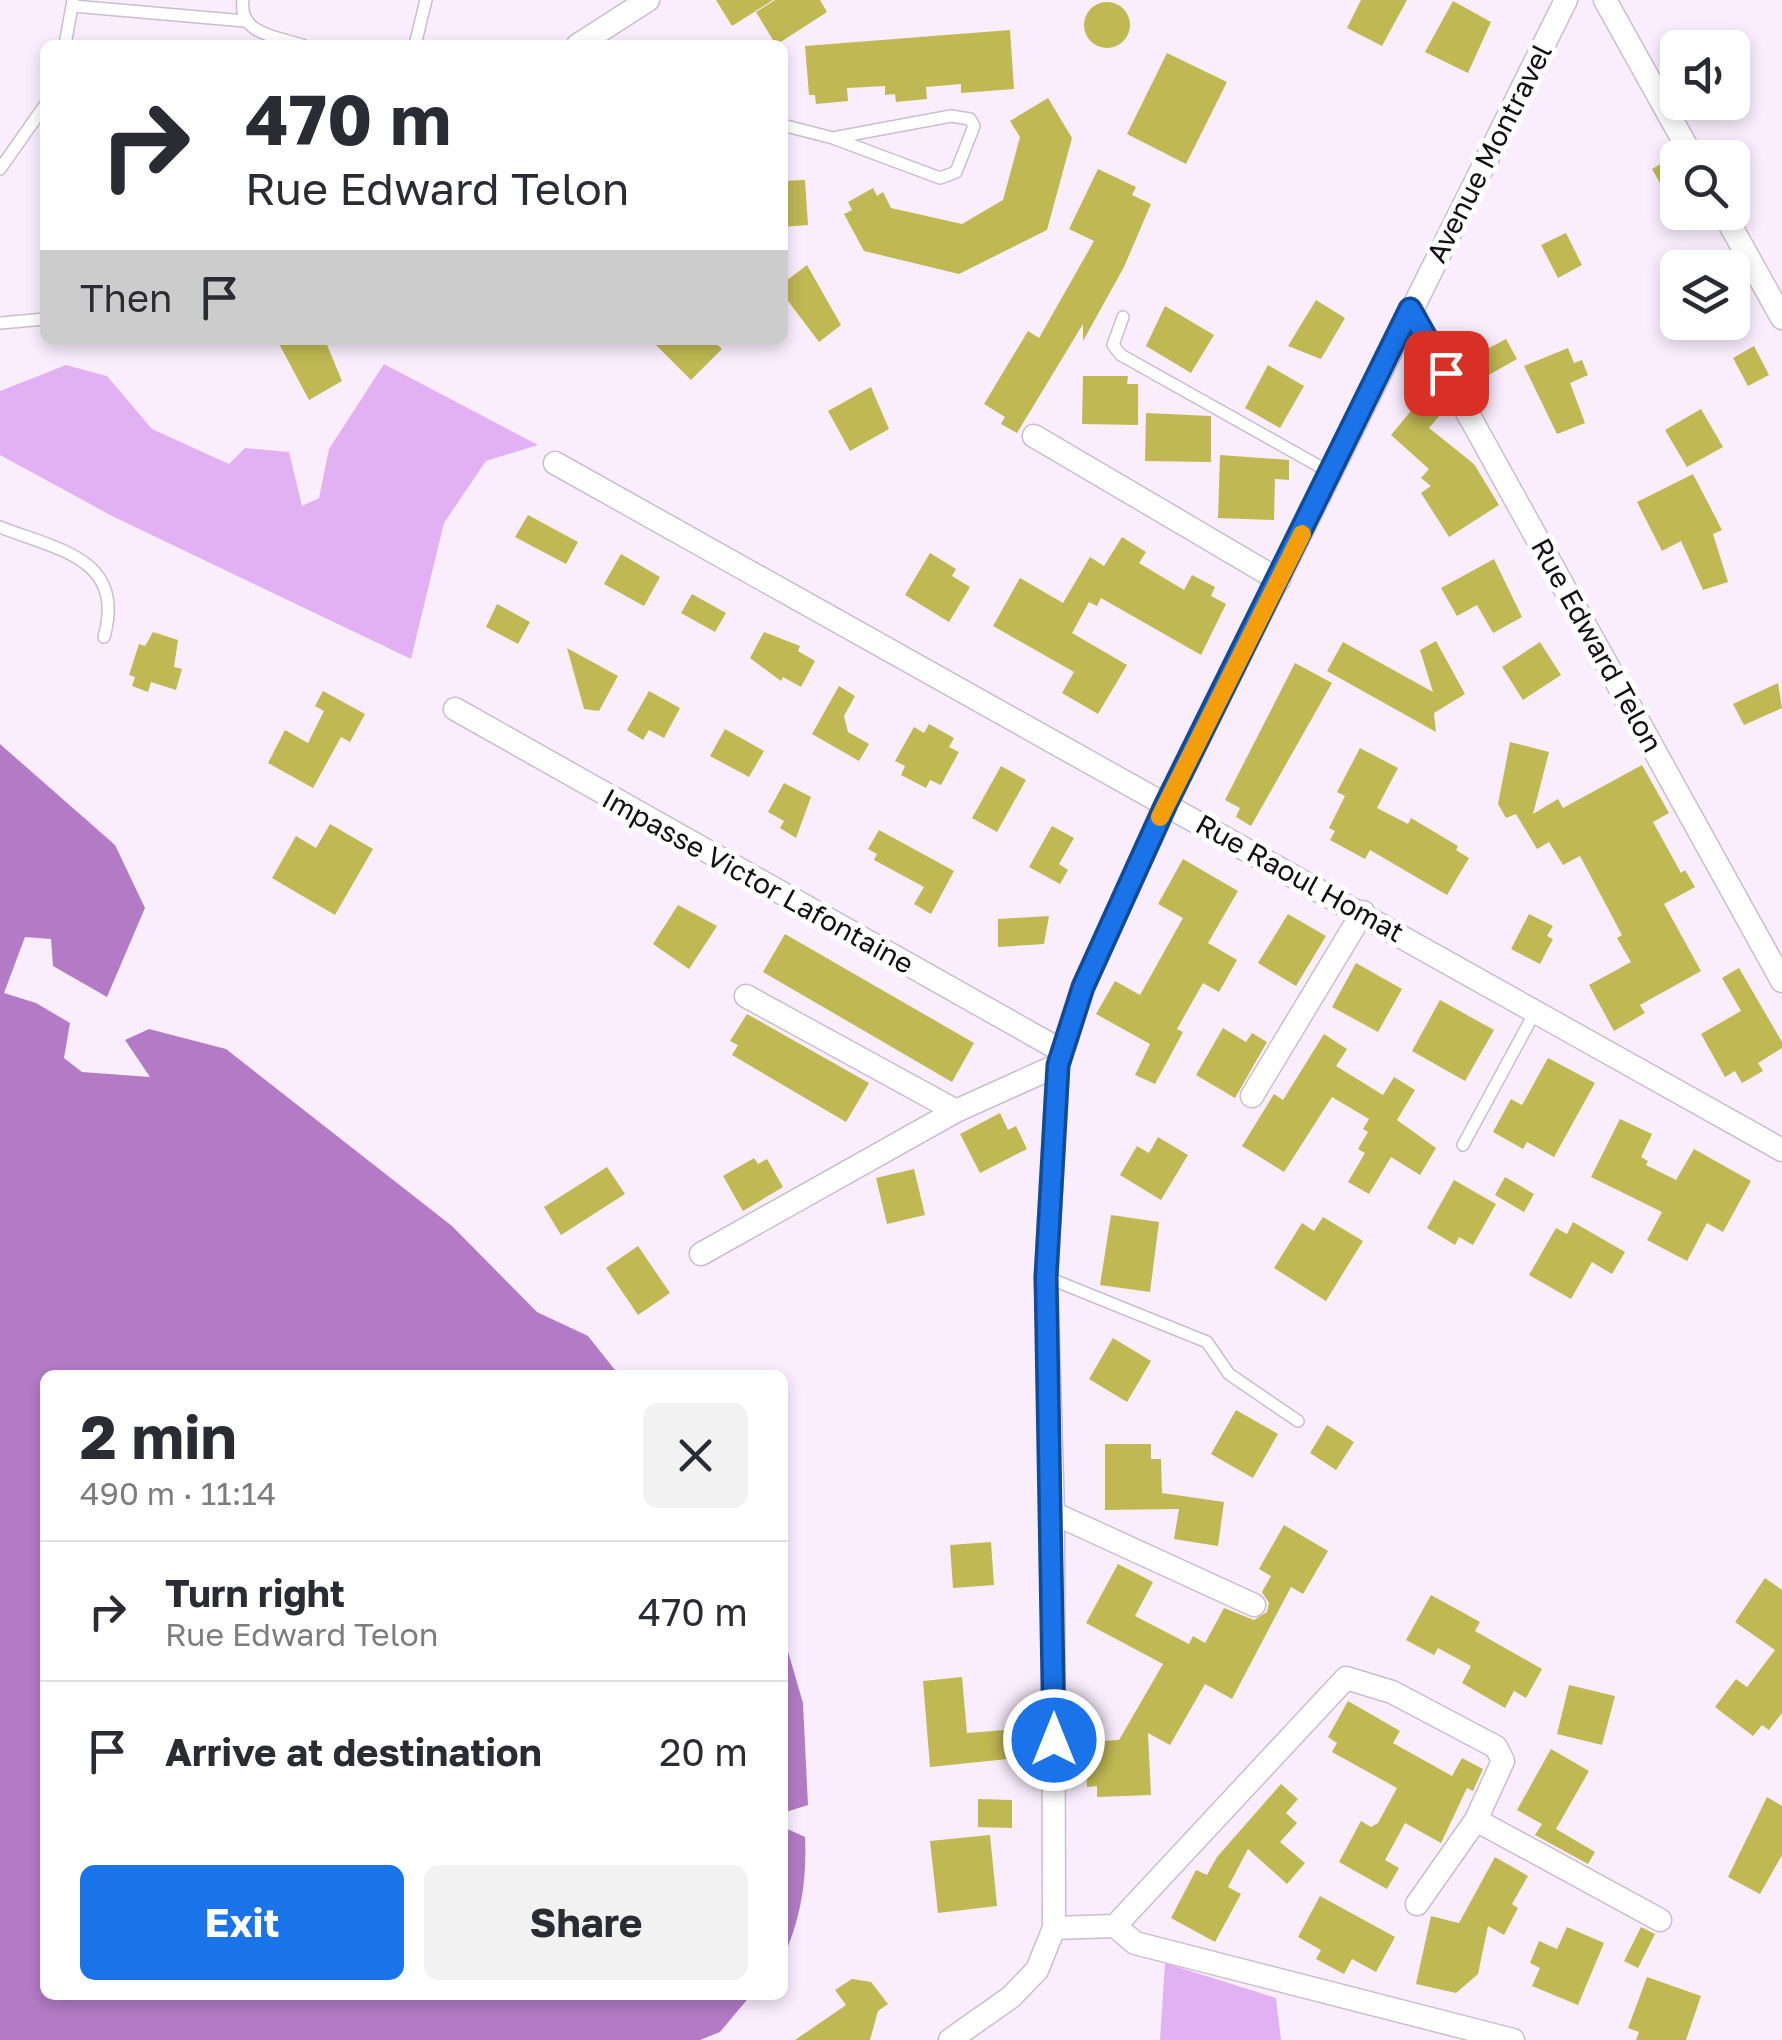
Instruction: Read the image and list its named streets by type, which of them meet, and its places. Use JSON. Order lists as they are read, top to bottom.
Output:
{
  "streets": {
    "street": [
      "Avenue Montravel",
      "Rue Edward Telon",
      "Rue Raoul Homat",
      "Impasse Victor Lafontaine"
    ]
  },
  "crossings": [
    ["Avenue Montravel", "Rue Edward Telon"],
    ["Avenue Montravel", "Rue Raoul Homat"],
    ["Avenue Montravel", "Impasse Victor Lafontaine"]
  ],
  "page": {
    "turn": ["470 m", "Rue Edward Telon"],
    "then": "Then",
    "heading": ["2 min", "490 m · 11:14"],
    "list": [
      {
        "name": "Turn right",
        "note": "Rue Edward Telon",
        "value": "470 m"
      },
      {
        "name": "Arrive at destination",
        "value": "20 m"
      }
    ],
    "buttons": ["Exit", "Share"]
  }
}
